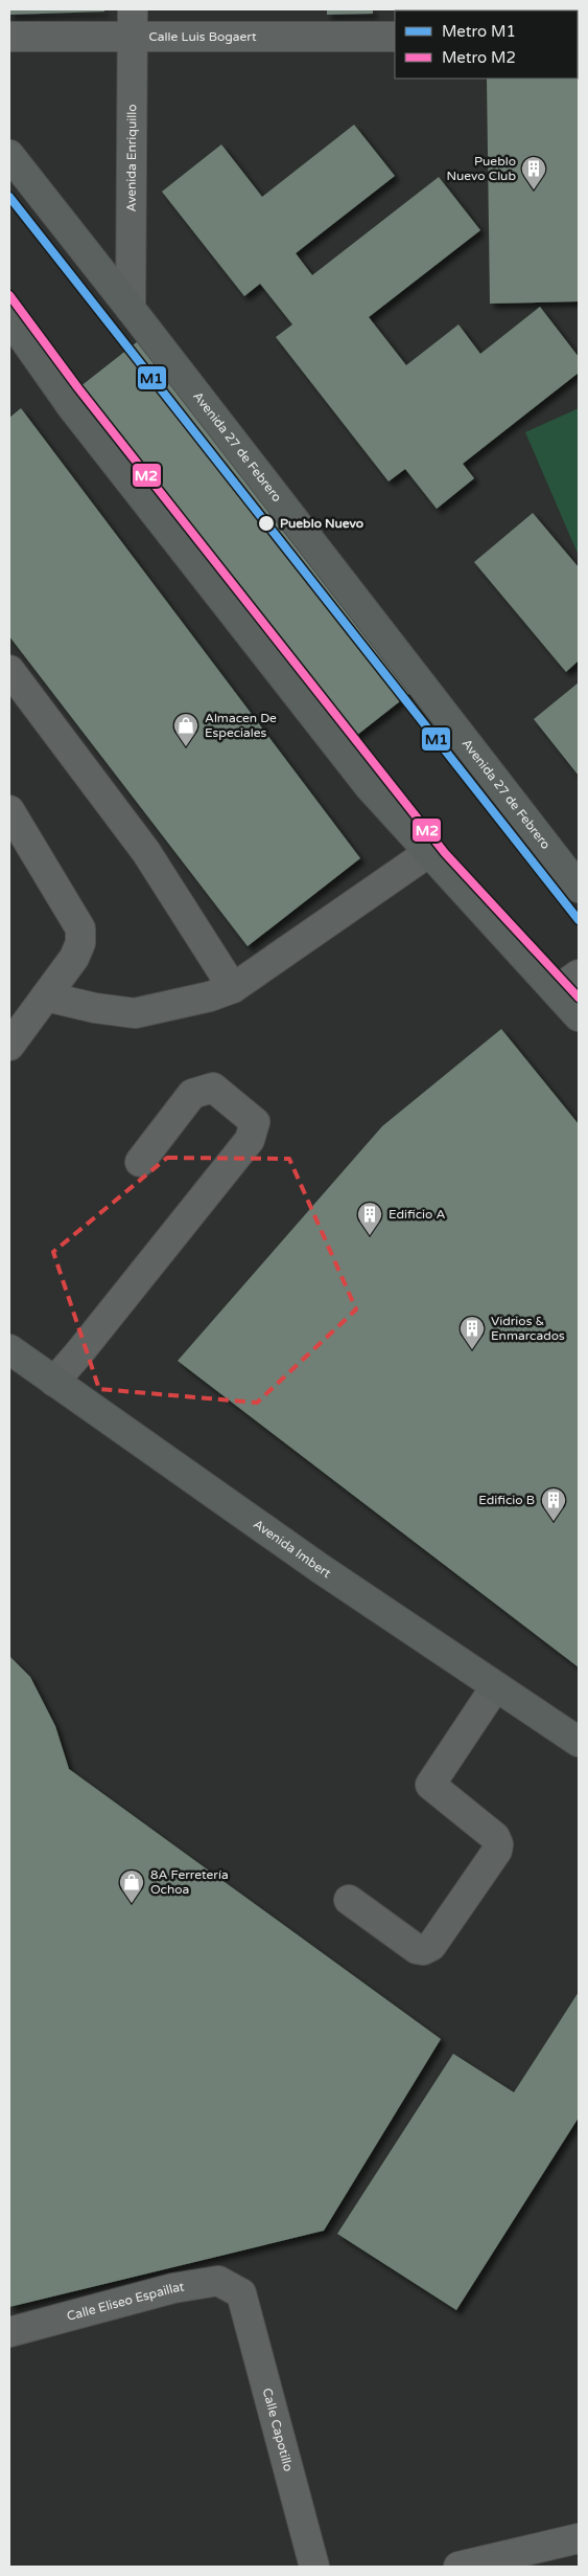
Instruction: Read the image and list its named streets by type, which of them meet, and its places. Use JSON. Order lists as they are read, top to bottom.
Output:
{
  "streets": {
    "main road": ["Avenida 27 de Febrero", "Avenida Imbert"],
    "street": [
      "Calle Luis Bogaert",
      "Avenida Enriquillo",
      "Calle Eliseo Espaillat",
      "Calle Capotillo"
    ]
  },
  "crossings": [
    ["Calle Luis Bogaert", "Avenida Enriquillo"],
    ["Avenida Enriquillo", "Avenida 27 de Febrero"],
    ["Calle Eliseo Espaillat", "Calle Capotillo"]
  ],
  "places": {
    "building": [
      "Pueblo Nuevo Club",
      "Edificio A",
      "Vidrios & Enmarcados",
      "Edificio B"
    ],
    "other": ["Pueblo Nuevo"],
    "shop": ["Almacen De Especiales", "8A Ferretería Ochoa"]
  },
  "lines": ["metro line M1", "metro line M2"],
  "legend": ["Metro M1", "Metro M2"]
}
